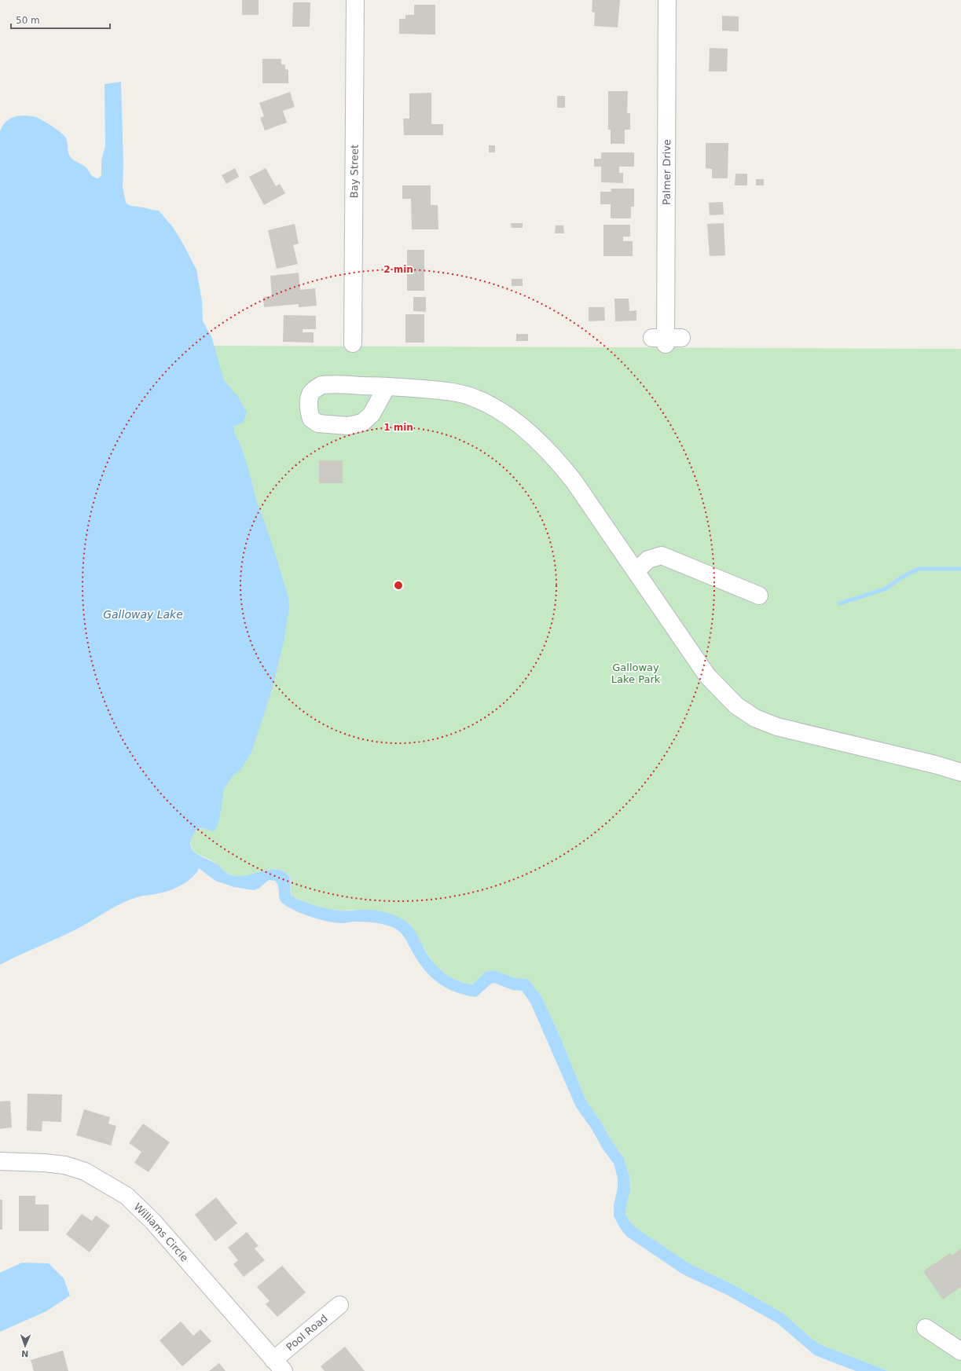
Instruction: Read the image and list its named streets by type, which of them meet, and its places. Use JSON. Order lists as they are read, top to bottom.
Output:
{
  "streets": {
    "street": [
      "Bay Street",
      "Palmer Drive",
      "Williams Circle",
      "Pool Road"
    ]
  },
  "crossings": [
    ["Williams Circle", "Pool Road"]
  ],
  "water": ["Galloway Lake"],
  "parks": ["Galloway Lake Park"],
  "scale_bar": "50 m",
  "north": "bottom",
  "rings": ["2 min", "1 min"]
}
